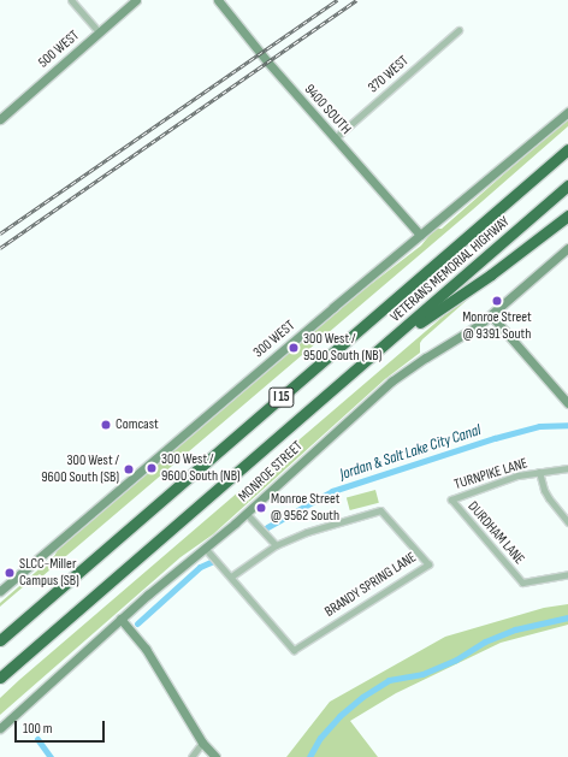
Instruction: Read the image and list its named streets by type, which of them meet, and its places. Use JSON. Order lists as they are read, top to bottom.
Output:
{
  "streets": {
    "highway": ["VETERANS MEMORIAL HIGHWAY", "I 15"],
    "street": [
      "500 WEST",
      "370 WEST",
      "9400 SOUTH",
      "300 WEST",
      "MONROE STREET",
      "TURNPIKE LANE",
      "DURDHAM LANE",
      "BRANDY SPRING LANE"
    ]
  },
  "crossings": [
    ["370 WEST", "9400 SOUTH"],
    ["9400 SOUTH", "300 WEST"],
    ["TURNPIKE LANE", "DURDHAM LANE"]
  ],
  "water": ["Jordan & Salt Lake City Canal"],
  "places": [
    "Monroe Street @ 9391 South",
    "300 West / 9500 South (NB)",
    "Comcast",
    "300 West / 9600 South (NB)",
    "300 West / 9600 South (SB)",
    "Monroe Street @ 9562 South",
    "SLCC-Miller Campus (SB)"
  ],
  "scale_bar": "100 m"
}
